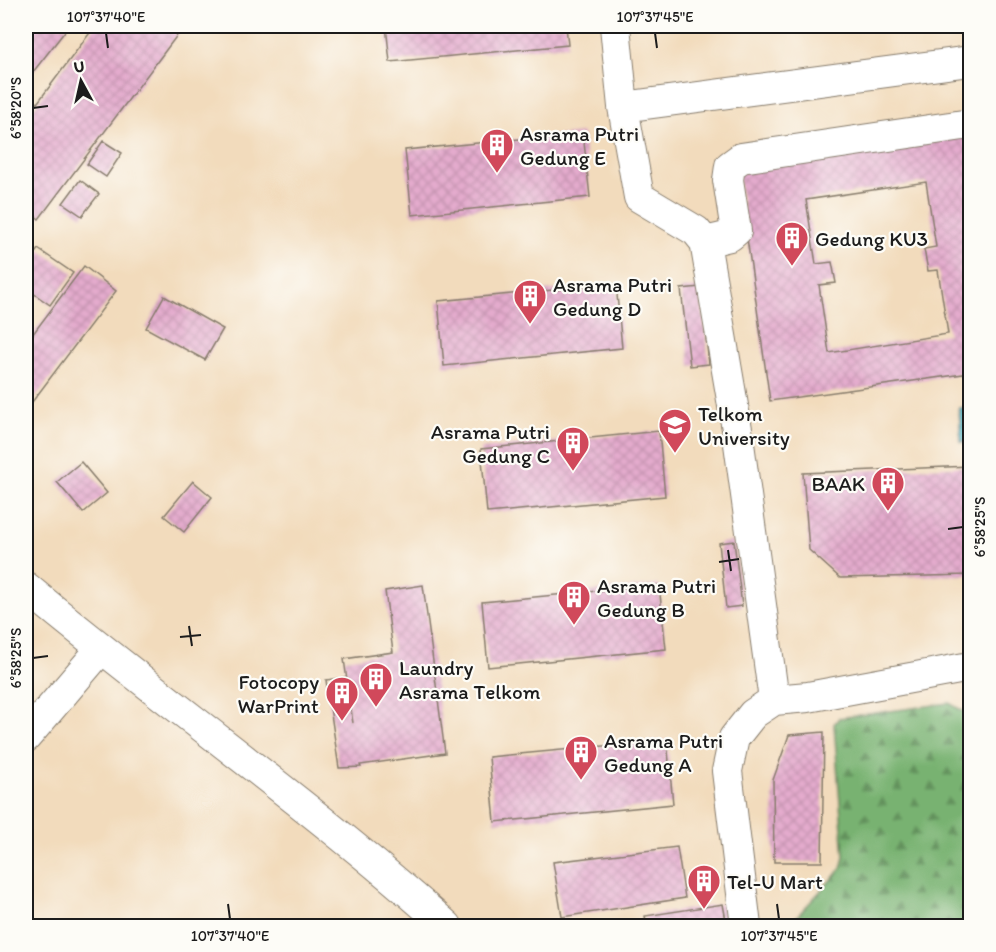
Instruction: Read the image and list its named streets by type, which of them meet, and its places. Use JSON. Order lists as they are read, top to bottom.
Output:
{
  "places": {
    "building": [
      "Asrama Putri Gedung E",
      "Gedung KU3",
      "Asrama Putri Gedung D",
      "Asrama Putri Gedung C",
      "BAAK",
      "Asrama Putri Gedung B",
      "Laundry Asrama Telkom",
      "Fotocopy WarPrint",
      "Asrama Putri Gedung A",
      "Tel-U Mart"
    ],
    "school or university": ["Telkom University"]
  },
  "north": "top",
  "coordinates": [
    "107°37'40\"E",
    "107°37'45\"E",
    "6°58'20\"S",
    "6°58'25\"S"
  ]
}
